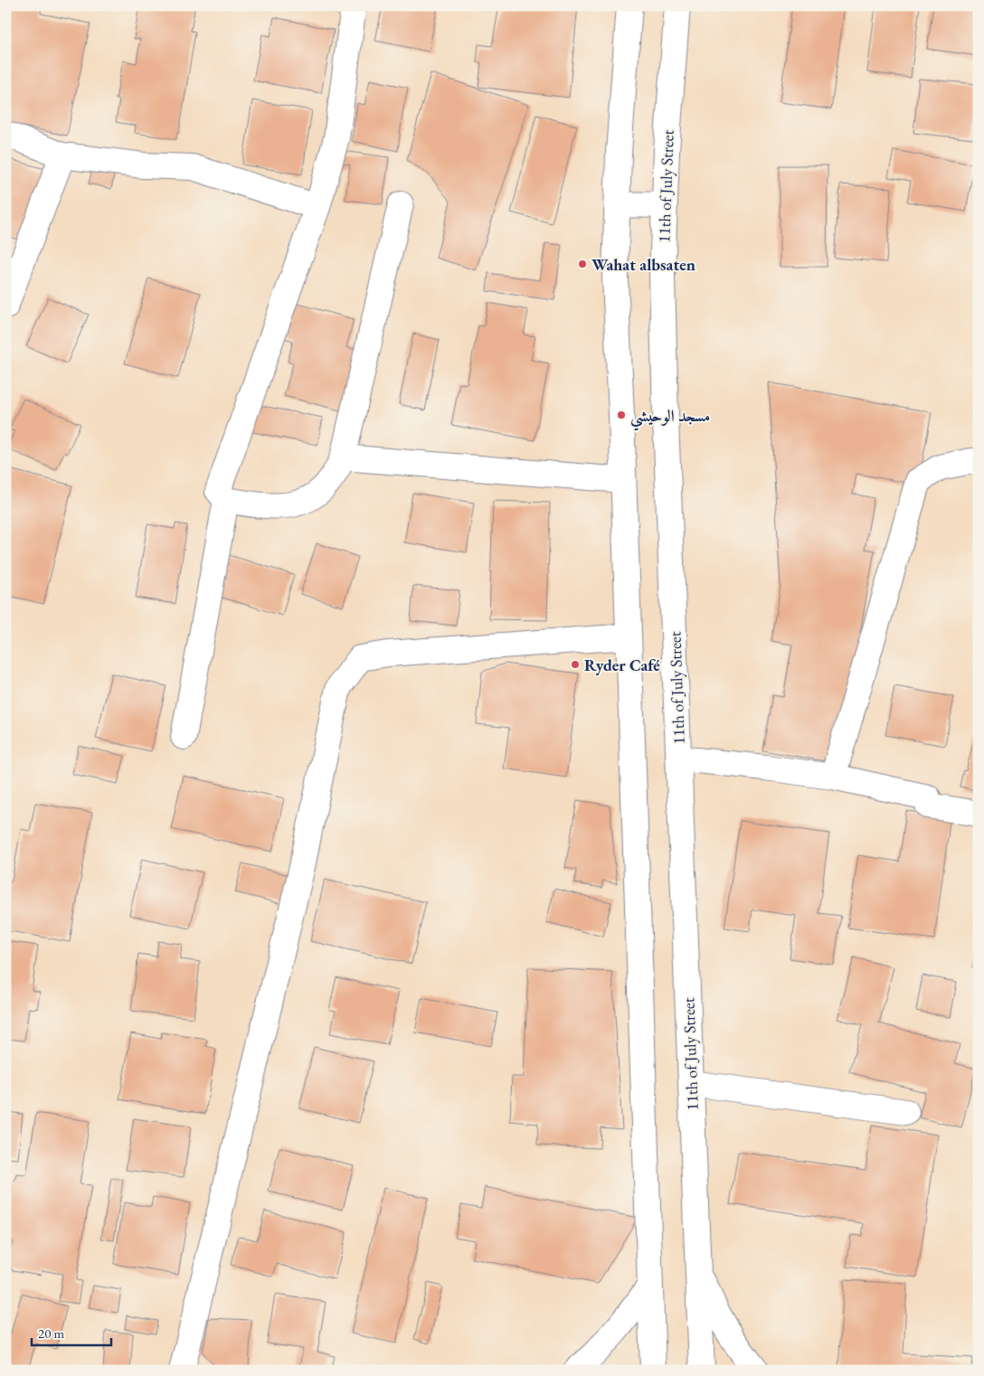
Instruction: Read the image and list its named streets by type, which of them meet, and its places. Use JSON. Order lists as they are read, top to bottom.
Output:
{
  "streets": {
    "main road": ["11th of July Street"]
  },
  "places": ["Wahat albsaten", "مسجد الوحيشي", "Ryder Café"],
  "scale_bar": "20 m"
}
